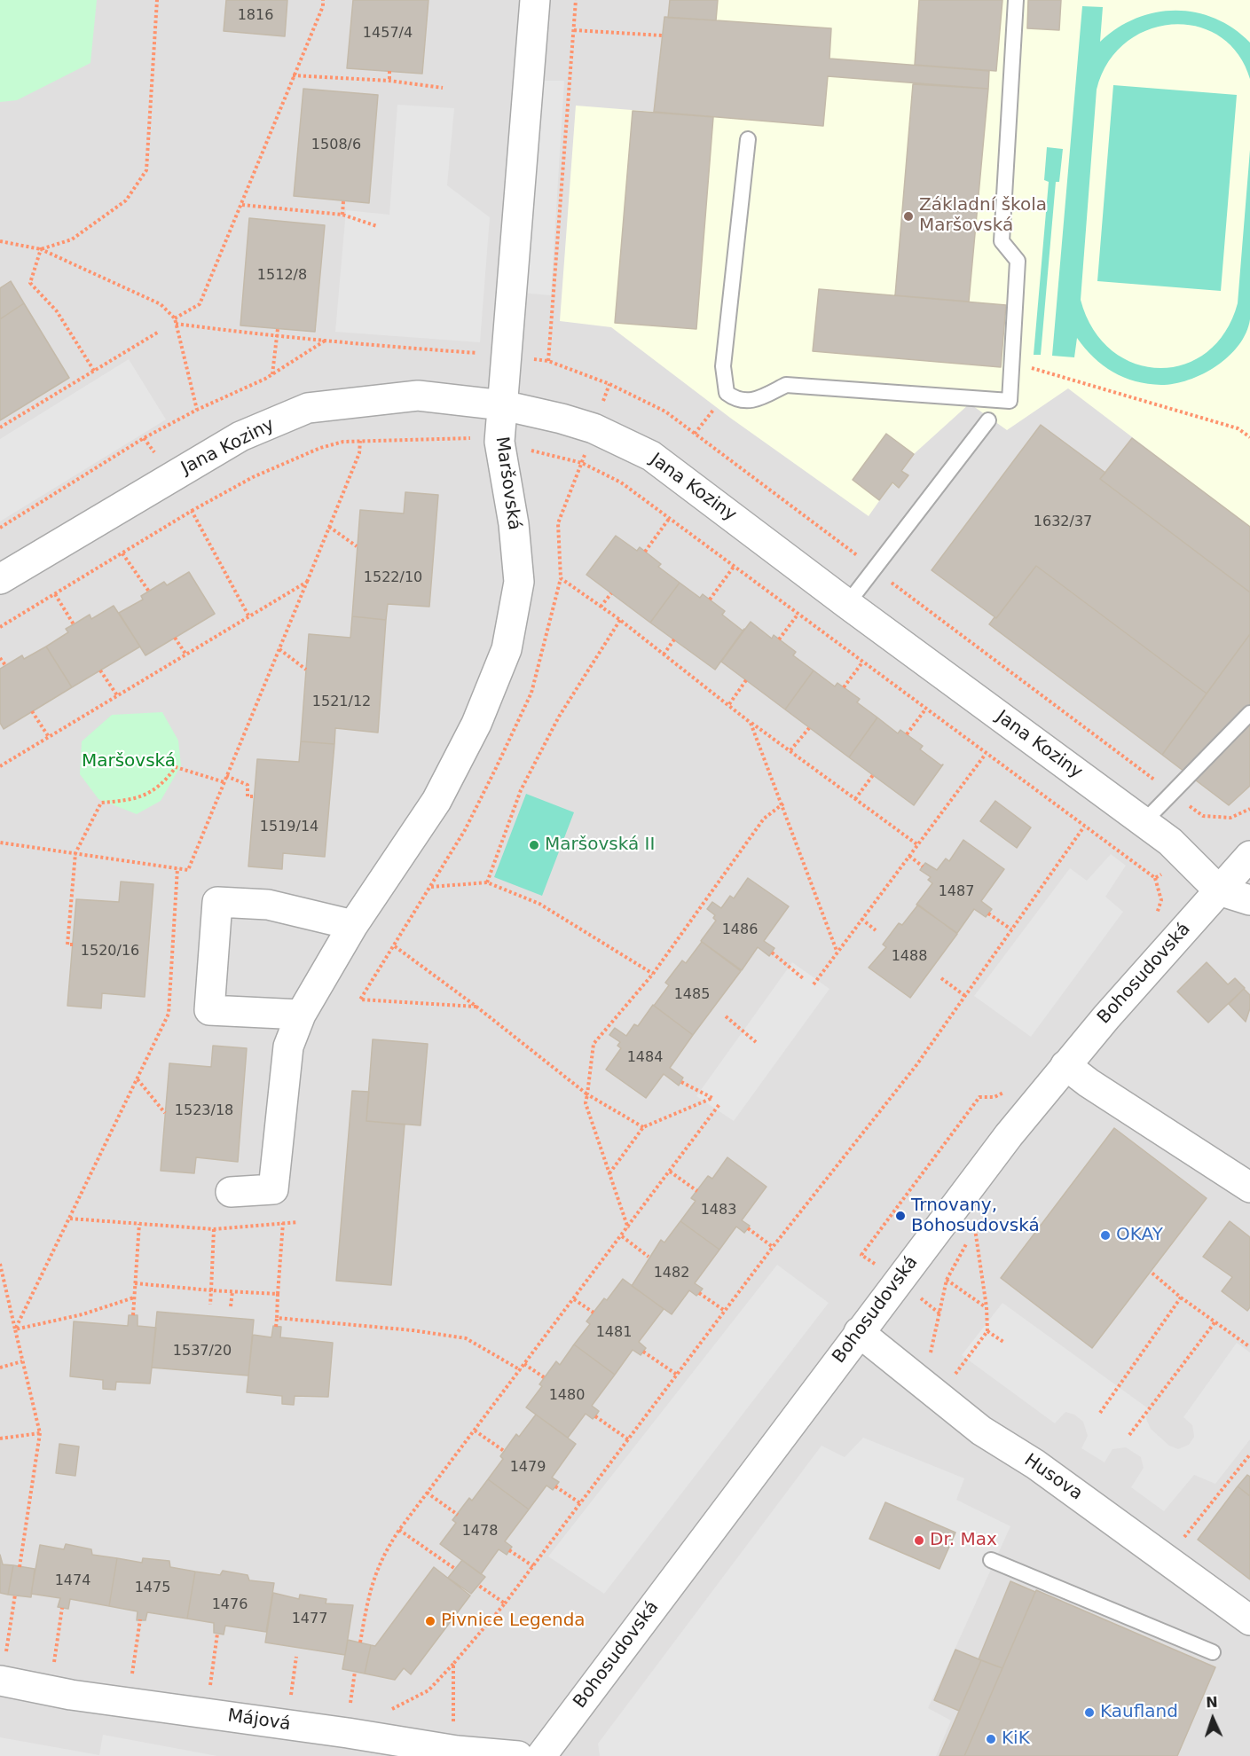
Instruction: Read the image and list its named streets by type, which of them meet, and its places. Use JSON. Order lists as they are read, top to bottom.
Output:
{
  "streets": {
    "street": [
      "Jana Koziny",
      "Maršovská",
      "Bohosudovská",
      "Husova",
      "Májová"
    ]
  },
  "crossings": [
    ["Jana Koziny", "Maršovská"],
    ["Jana Koziny", "Bohosudovská"],
    ["Bohosudovská", "Husova"]
  ],
  "parks": ["Maršovská"],
  "places": [
    "Základní škola Maršovská",
    "Maršovská II",
    "Trnovany, Bohosudovská",
    "OKAY",
    "Dr. Max",
    "Pivnice Legenda",
    "Kaufland",
    "KiK"
  ],
  "house_numbers": [
    "1816",
    "1457/4",
    "1508/6",
    "1512/8",
    "1632/37",
    "1522/10",
    "1521/12",
    "1519/14",
    "1487",
    "1486",
    "1520/16",
    "1488",
    "1485",
    "1484",
    "1523/18",
    "1483",
    "1482",
    "1481",
    "1537/20",
    "1480",
    "1479",
    "1478",
    "1474",
    "1475",
    "1476",
    "1477"
  ],
  "north": "top"
}
